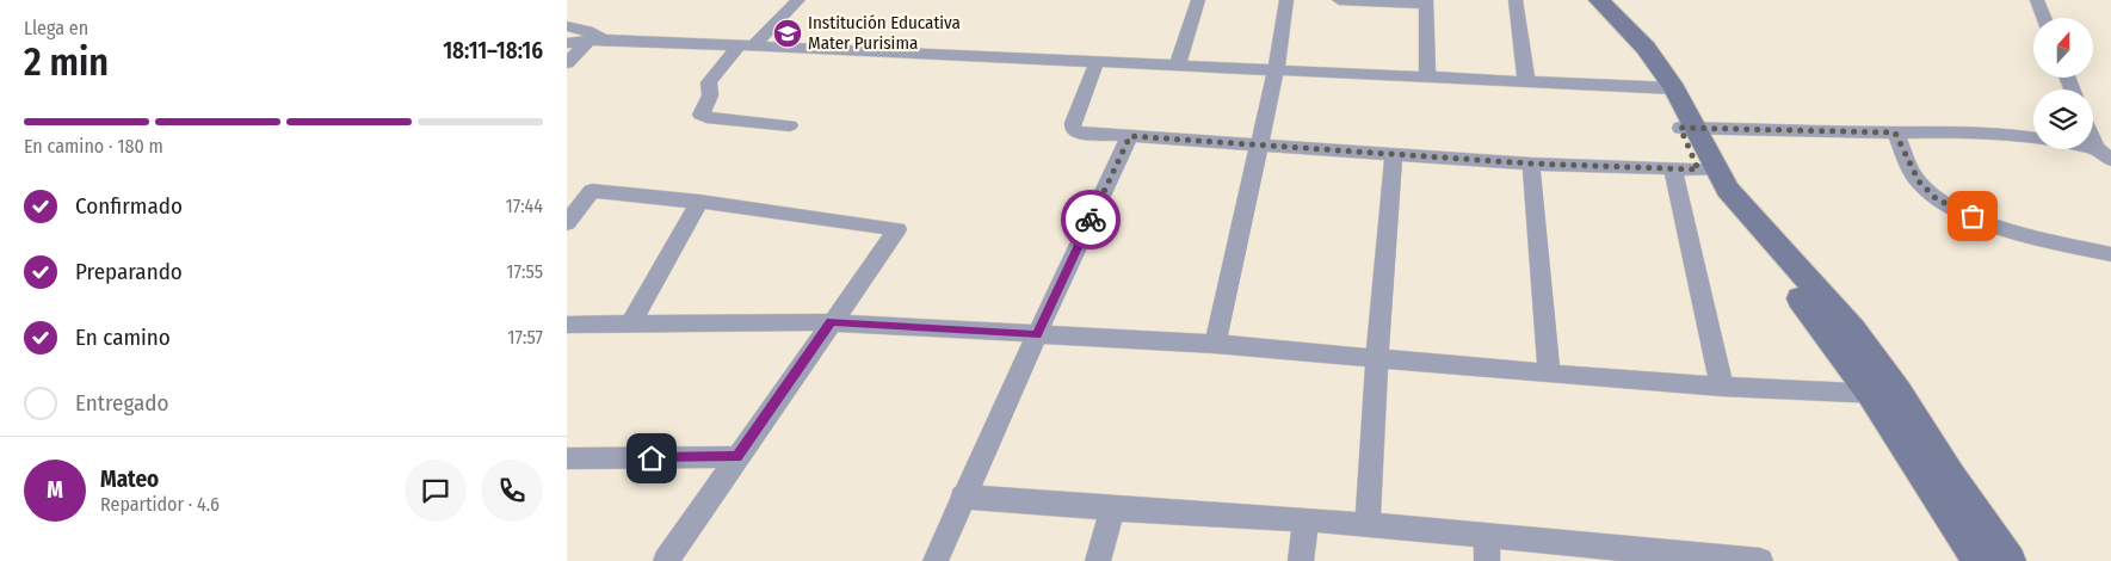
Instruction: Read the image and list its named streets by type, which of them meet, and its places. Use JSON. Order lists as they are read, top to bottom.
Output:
{
  "places": {
    "school or university": ["Institución Educativa Mater Purisima"]
  },
  "north": "top",
  "page": {
    "heading": ["2 min", "Llega en", "18:11–18:16"],
    "panel": ["Mateo", "Repartidor · 4.6"],
    "bar": "En camino · 180 m",
    "list": [
      ["Confirmado", "17:44"],
      ["Preparando", "17:55"],
      ["En camino", "17:57"],
      "Entregado"
    ],
    "round": "M"
  }
}
